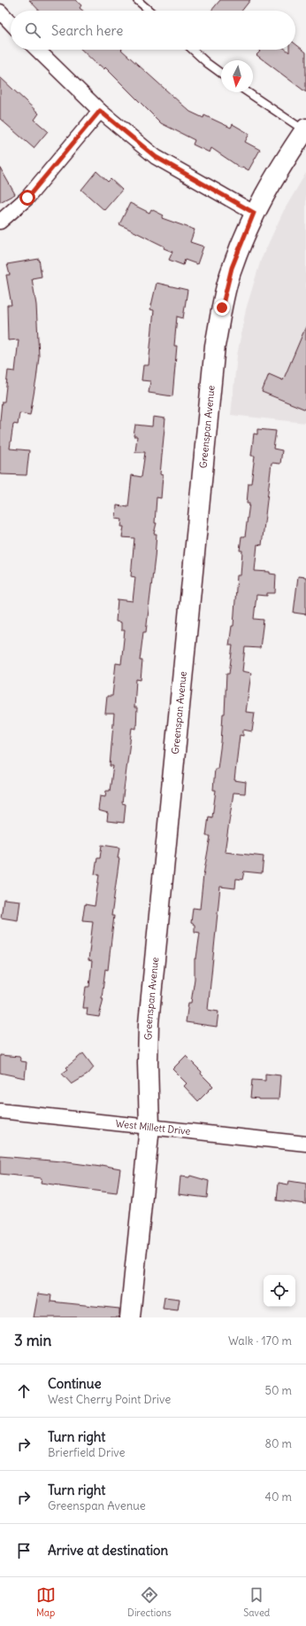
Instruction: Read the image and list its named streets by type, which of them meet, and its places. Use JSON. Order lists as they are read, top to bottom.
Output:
{
  "streets": {
    "street": ["Greenspan Avenue", "West Millett Drive"]
  },
  "crossings": [
    ["Greenspan Avenue", "West Millett Drive"]
  ],
  "north": "bottom",
  "page": {
    "search": "Search here",
    "heading": ["3 min", "Walk · 170 m"],
    "list": [
      ["Continue", "West Cherry Point Drive", "50 m"],
      ["Turn right", "Brierfield Drive", "80 m"],
      ["Turn right", "Greenspan Avenue", "40 m"],
      "Arrive at destination"
    ],
    "nav": ["Map", "Directions", "Saved"]
  }
}
